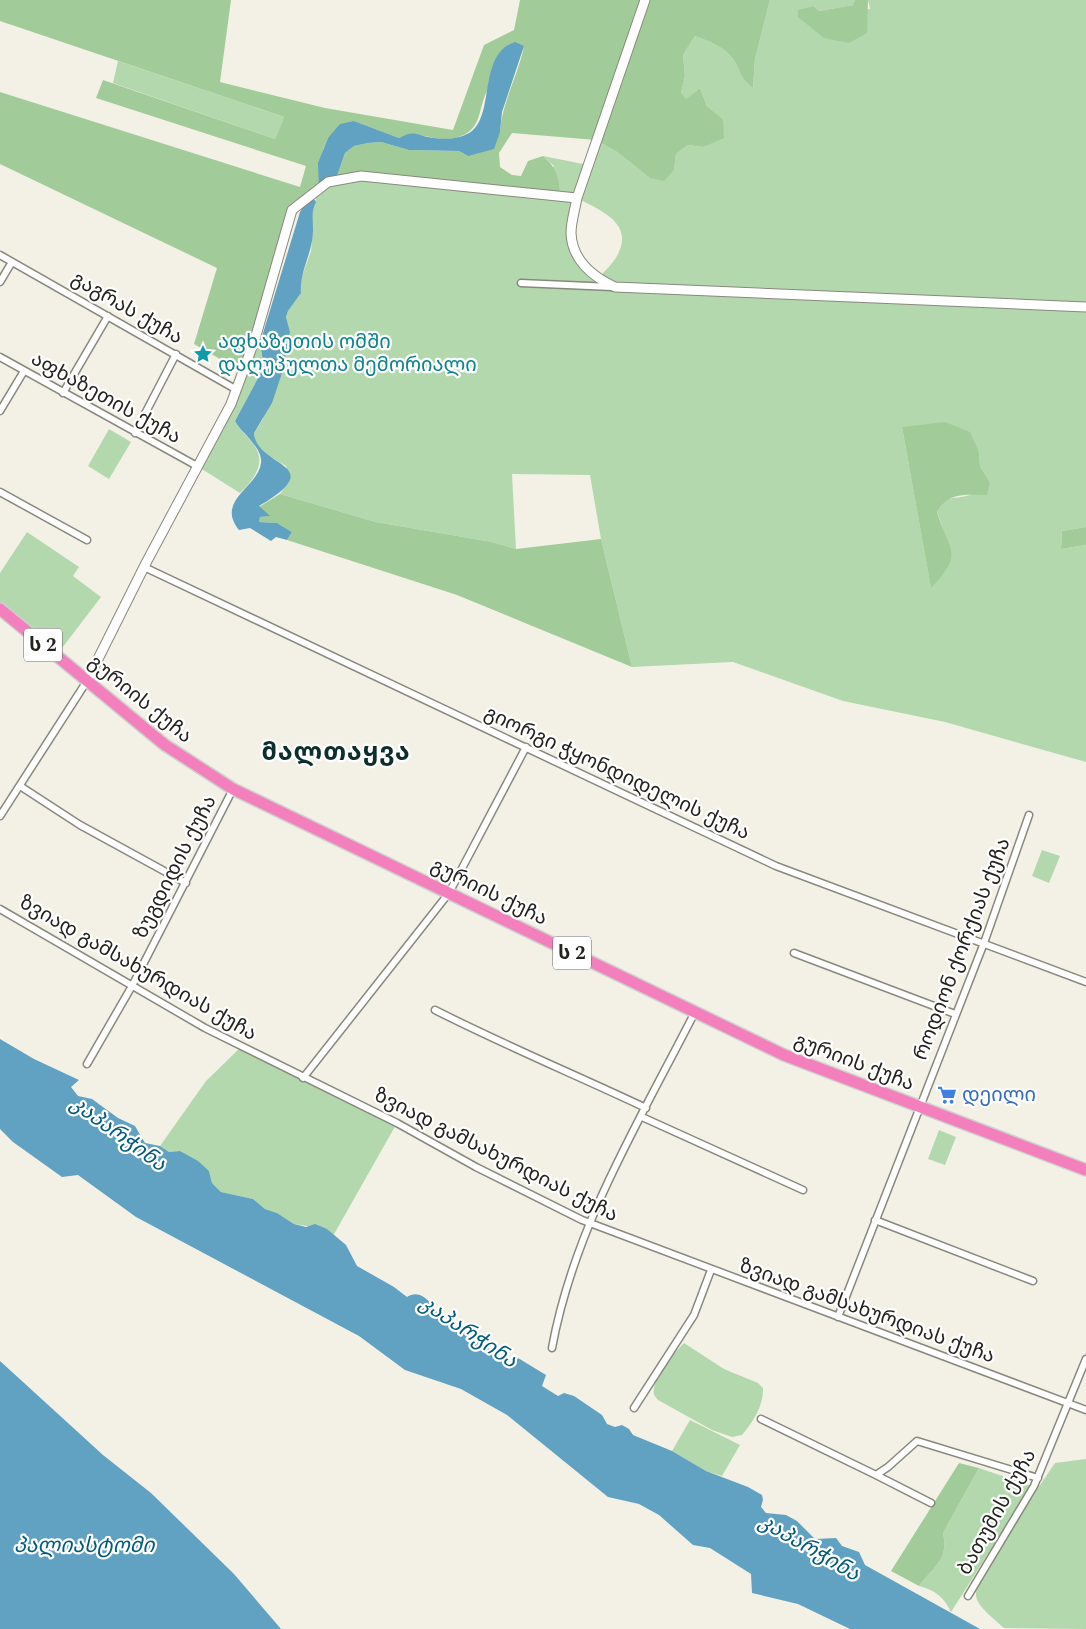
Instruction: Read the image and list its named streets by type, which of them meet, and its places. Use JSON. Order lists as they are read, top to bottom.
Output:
{
  "streets": {
    "highway": ["ს 2", "გურიის ქუჩა"],
    "street": [
      "გაგრას ქუჩა",
      "აფხაზეთის ქუჩა",
      "გიორგი ჭყონდიდელის ქუჩა",
      "ზუგდიდის ქუჩა",
      "როდიონ ქორქიას ქუჩა",
      "ზვიად გამსახურდიას ქუჩა",
      "ბათუმის ქუჩა"
    ]
  },
  "crossings": [
    ["გურიის ქუჩა", "ზუგდიდის ქუჩა"],
    ["გურიის ქუჩა", "როდიონ ქორქიას ქუჩა"],
    ["გიორგი ჭყონდიდელის ქუჩა", "როდიონ ქორქიას ქუჩა"],
    ["ზუგდიდის ქუჩა", "ზვიად გამსახურდიას ქუჩა"],
    ["როდიონ ქორქიას ქუჩა", "ზვიად გამსახურდიას ქუჩა"],
    ["ზვიად გამსახურდიას ქუჩა", "ბათუმის ქუჩა"]
  ],
  "districts": ["მალთაყვა"],
  "water": ["კაპარჭინა", "პალიასტომი"],
  "places": {
    "place": ["აფხაზეთის ომში დაღუპულთა მემორიალი"],
    "supermarket": ["დეილი"]
  }
}
